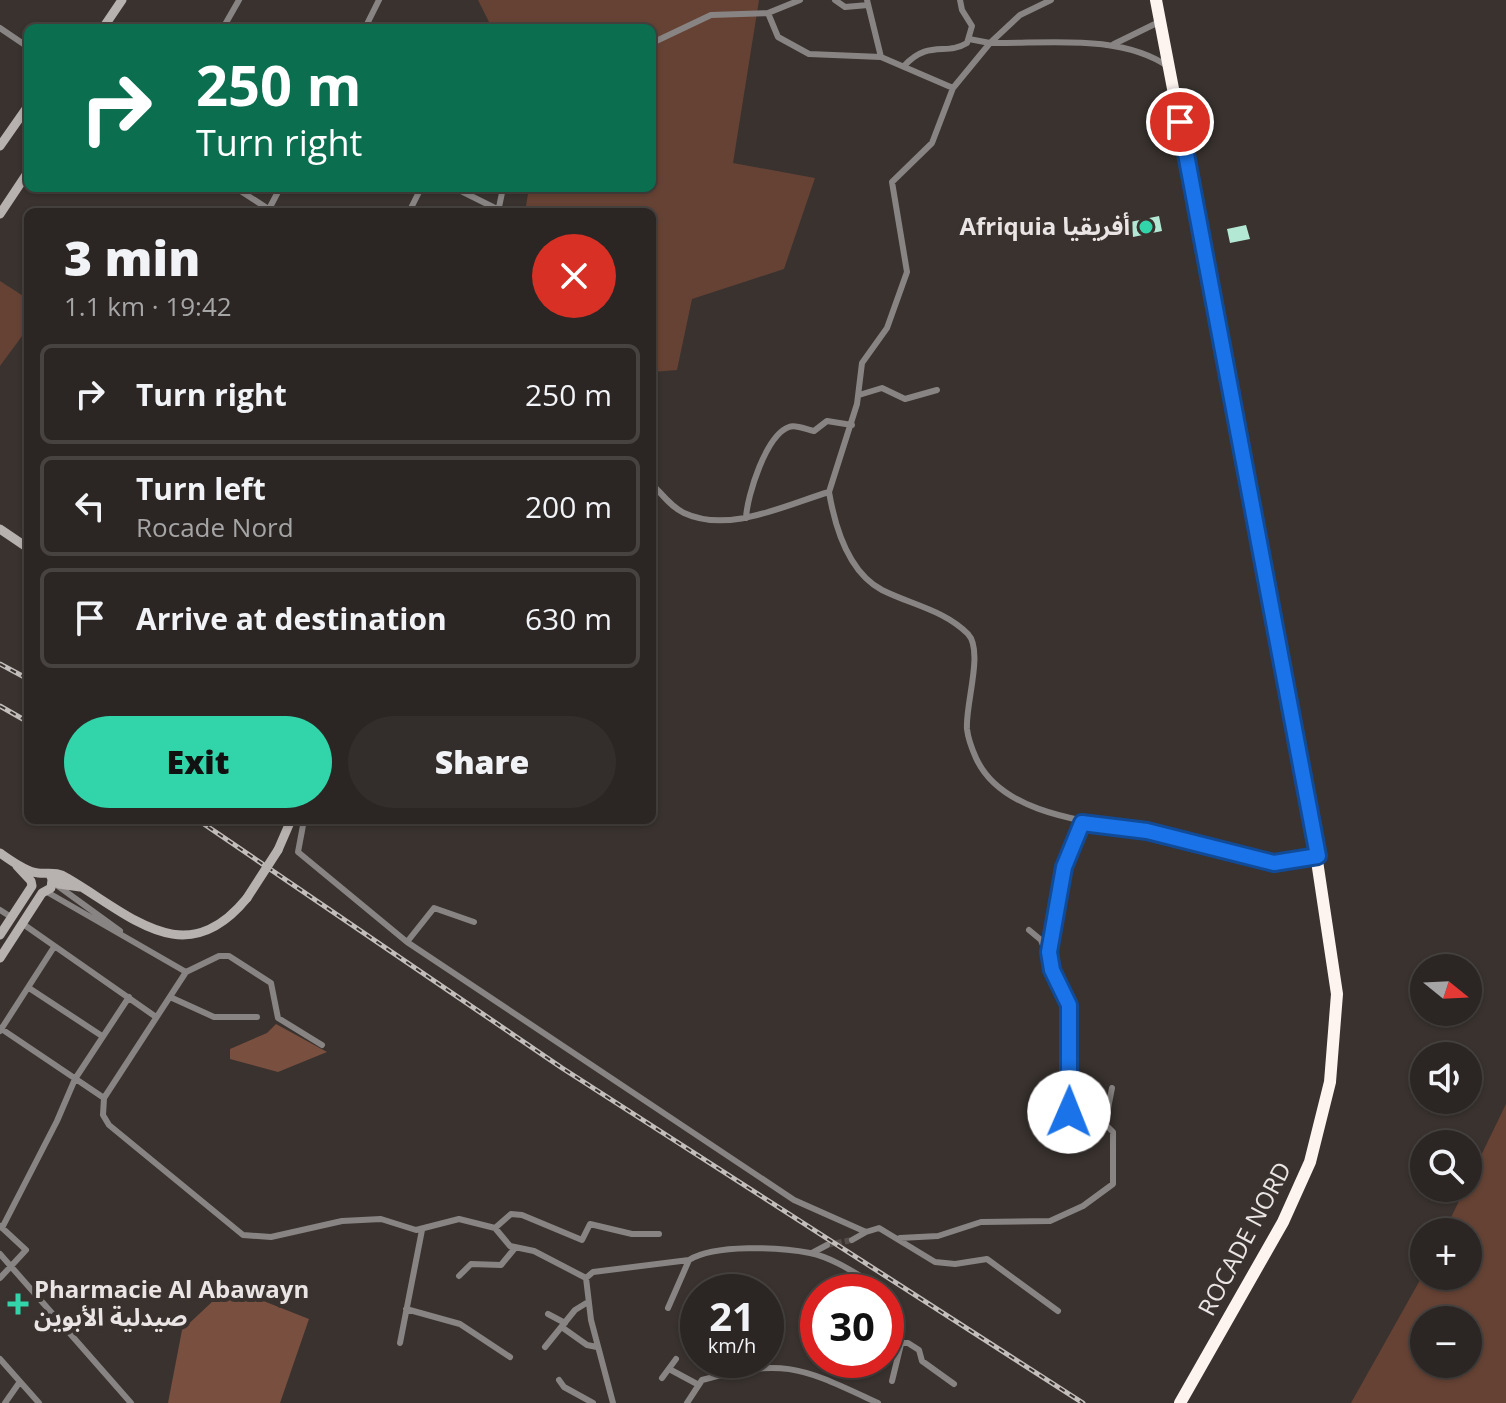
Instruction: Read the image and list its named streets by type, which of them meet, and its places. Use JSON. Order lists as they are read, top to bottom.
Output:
{
  "streets": {
    "highway": ["ROCADE NORD"]
  },
  "places": {
    "other": ["Afriquia أفريقيا"],
    "health": ["Pharmacie Al Abawayn صيدلية الأبوين"]
  },
  "north": "right",
  "page": {
    "turn": ["250 m", "Turn right"],
    "heading": ["3 min", "1.1 km · 19:42"],
    "list": [
      {
        "name": "Turn right",
        "value": "250 m"
      },
      {
        "name": "Turn left",
        "note": "Rocade Nord",
        "value": "200 m"
      },
      {
        "name": "Arrive at destination",
        "value": "630 m"
      }
    ],
    "buttons": ["Exit", "Share"],
    "map_buttons": ["+", "−"],
    "speed": "21 km/h",
    "limit": "30"
  }
}
